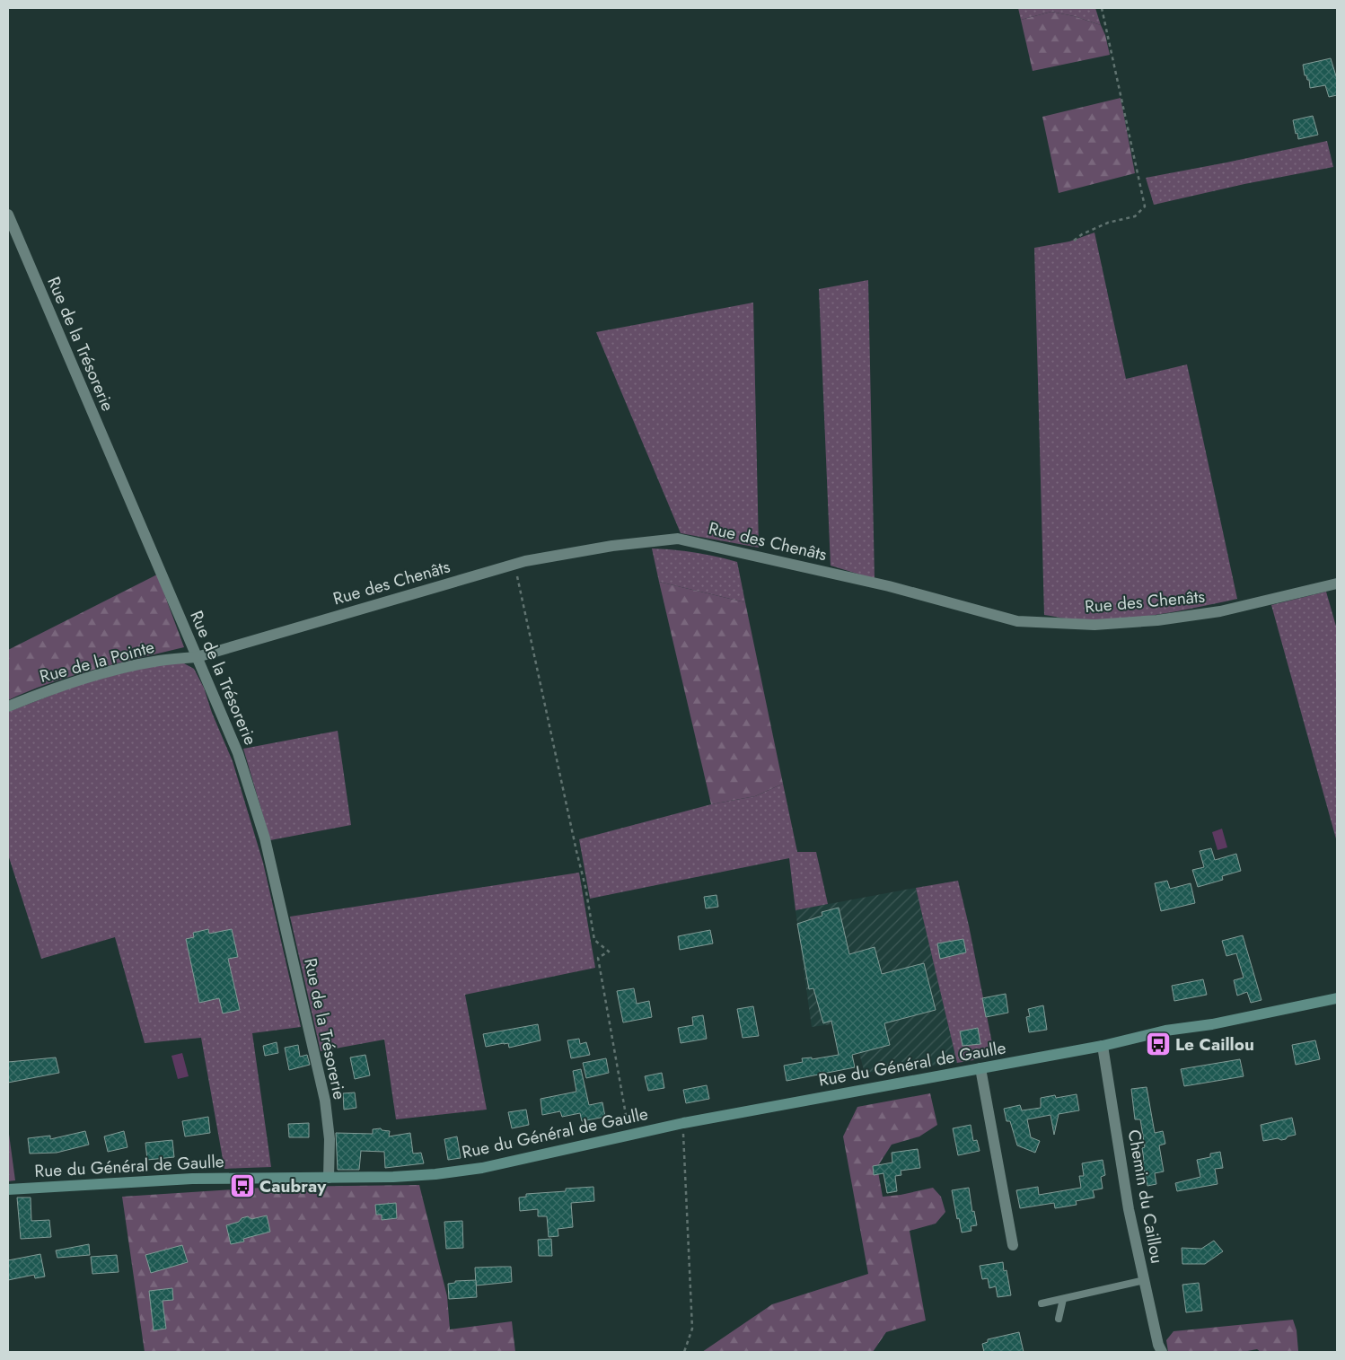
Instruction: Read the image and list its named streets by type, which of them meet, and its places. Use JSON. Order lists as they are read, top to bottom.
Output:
{
  "streets": {
    "main road": ["Rue du Général de Gaulle"],
    "street": [
      "Rue de la Trésorerie",
      "Rue des Chenâts",
      "Rue de la Pointe",
      "Chemin du Caillou"
    ]
  },
  "crossings": [
    ["Rue de la Trésorerie", "Rue des Chenâts"],
    ["Rue de la Trésorerie", "Rue de la Pointe"],
    ["Rue de la Trésorerie", "Rue du Général de Gaulle"],
    ["Rue des Chenâts", "Rue de la Pointe"],
    ["Rue du Général de Gaulle", "Chemin du Caillou"]
  ],
  "places": {
    "bus stop": ["Le Caillou", "Caubray"]
  }
}
